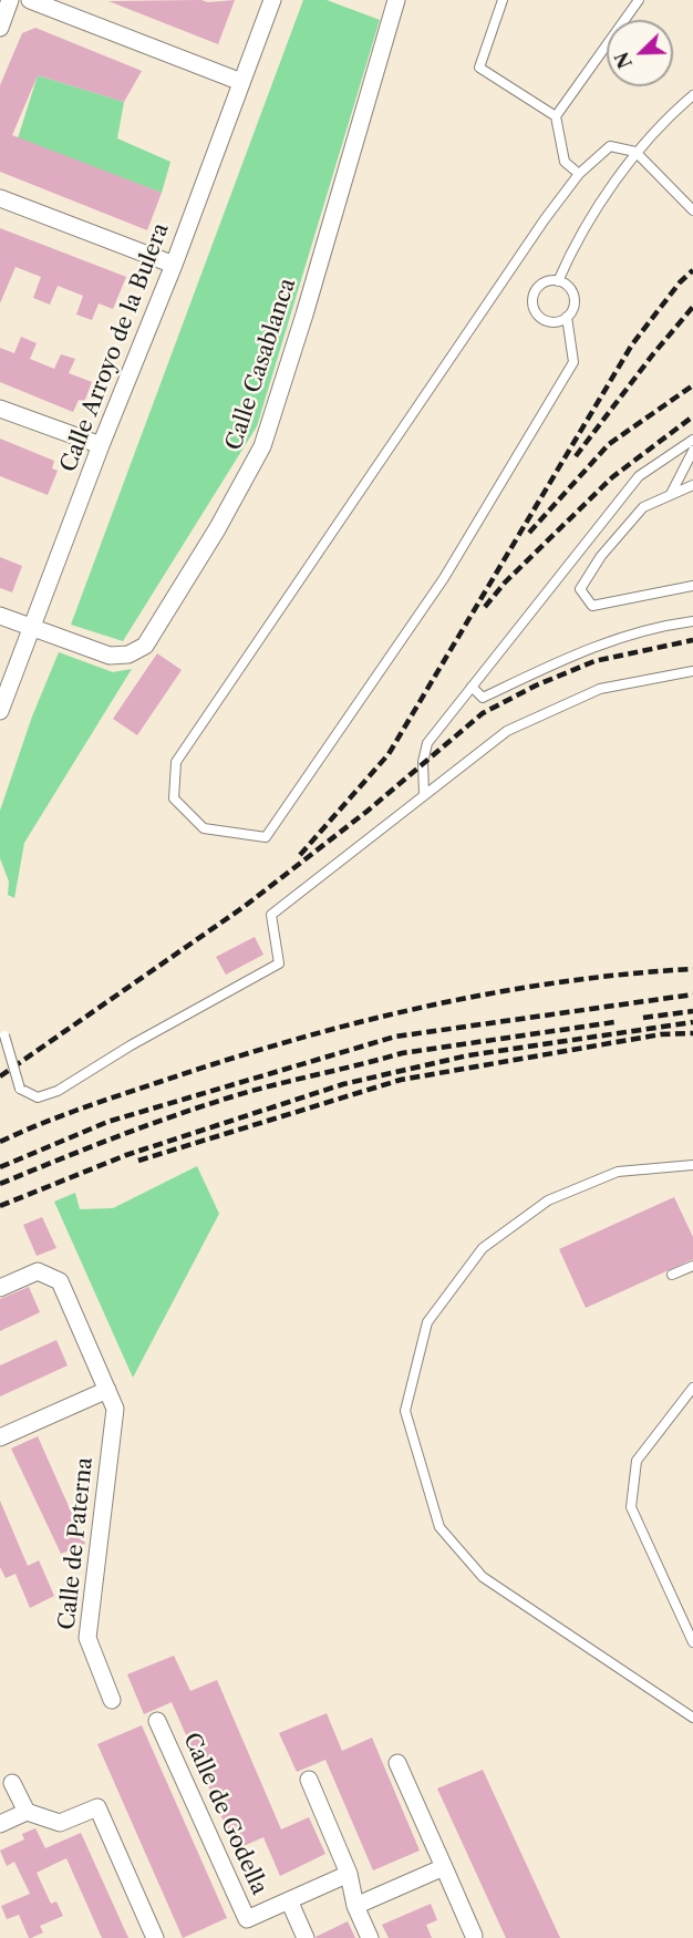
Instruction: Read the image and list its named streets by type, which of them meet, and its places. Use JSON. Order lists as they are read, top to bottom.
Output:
{
  "streets": {
    "street": [
      "Calle Arroyo de la Bulera",
      "Calle Casablanca",
      "Calle de Paterna",
      "Calle de Godella"
    ]
  },
  "crossings": [
    ["Calle Arroyo de la Bulera", "Calle Casablanca"]
  ],
  "north": "bottom left"
}
